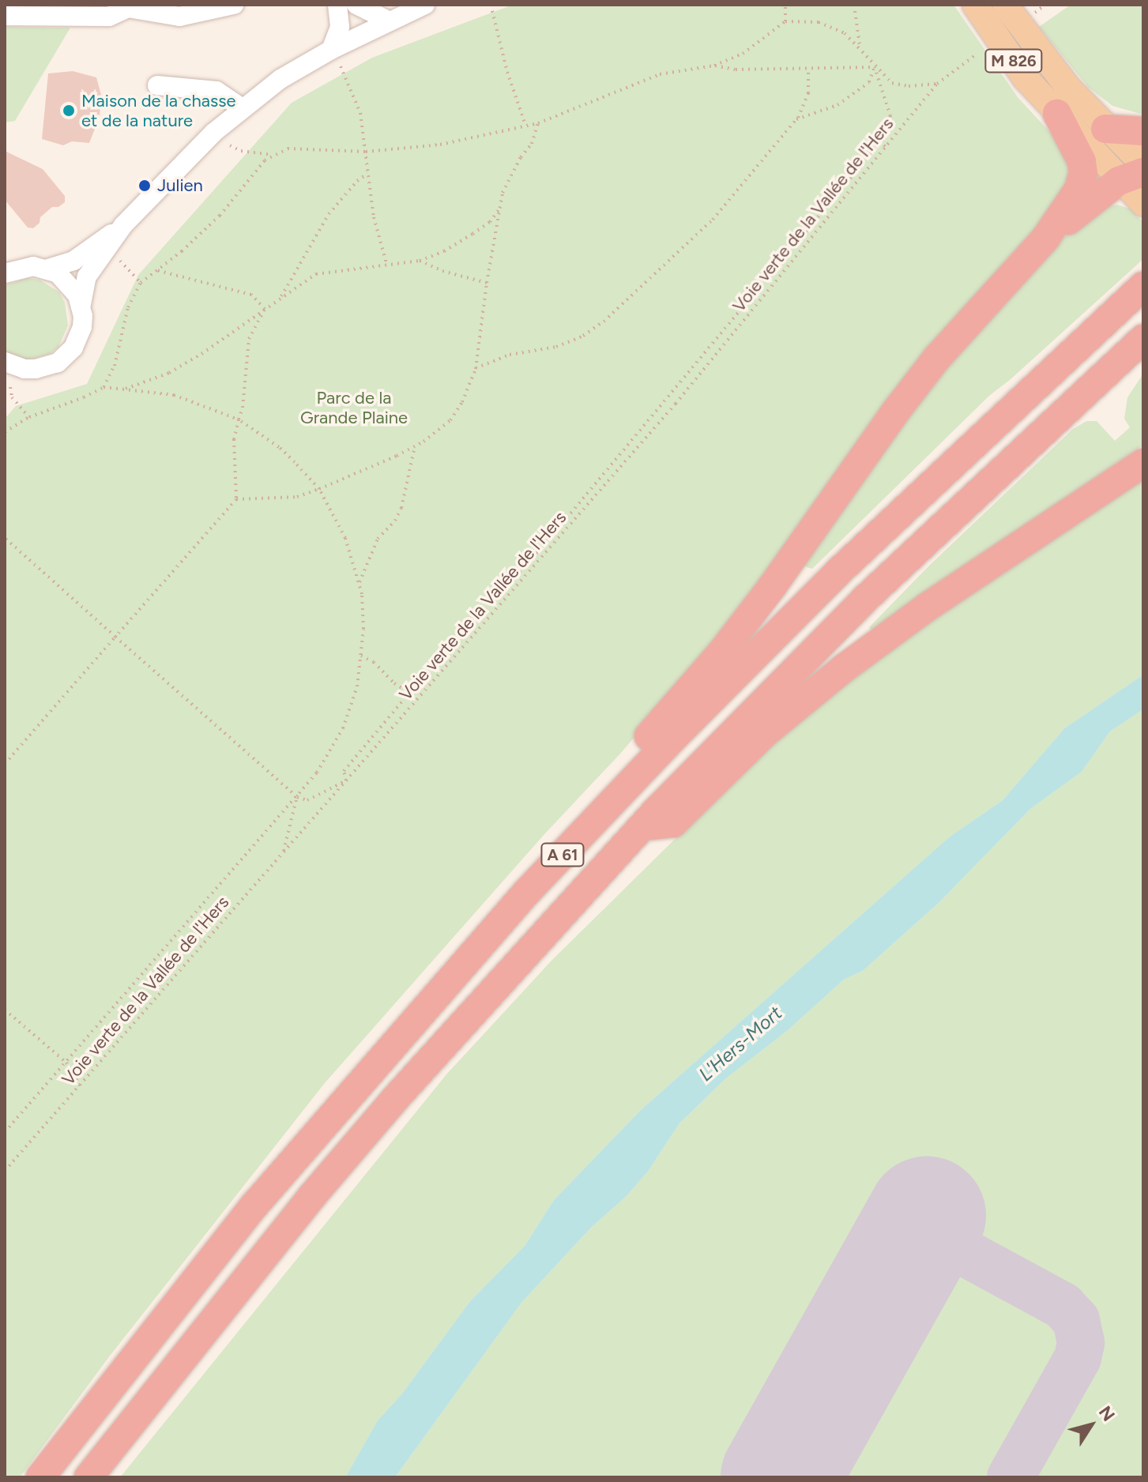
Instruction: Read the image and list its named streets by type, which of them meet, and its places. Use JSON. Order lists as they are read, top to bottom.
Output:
{
  "streets": {
    "highway": ["A 61"],
    "main road": ["M 826"],
    "path": ["Voie verte de la Vallée de l'Hers"]
  },
  "water": ["L'Hers-Mort"],
  "parks": ["Parc de la Grande Plaine"],
  "places": ["Maison de la chasse et de la nature", "Julien"],
  "north": "top right"
}
